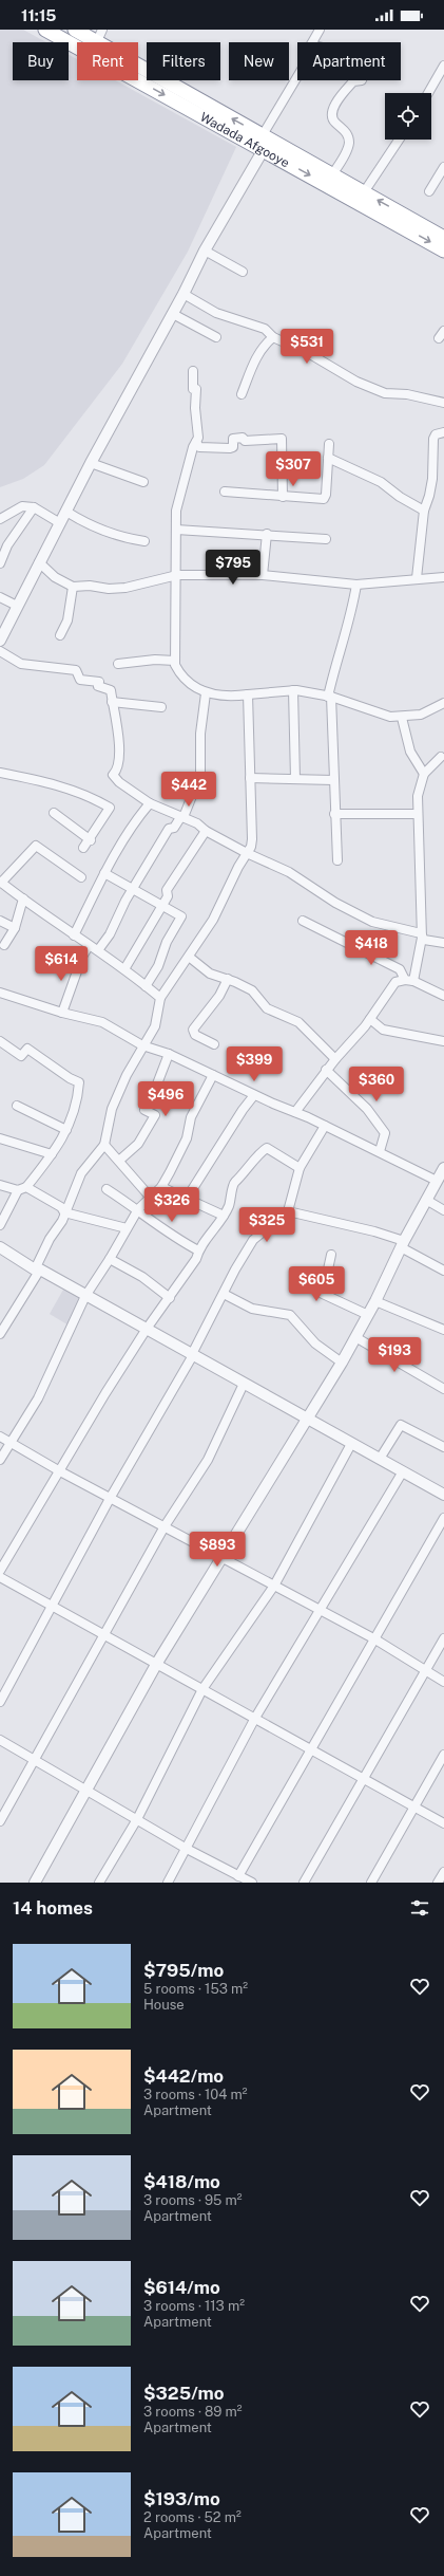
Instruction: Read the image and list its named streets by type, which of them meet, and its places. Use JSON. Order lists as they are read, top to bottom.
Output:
{
  "streets": {
    "highway": ["Wadada Afgooye"]
  },
  "page": {
    "status": "11:15",
    "chip": [
      "Buy",
      "Rent",
      "Filters",
      "New",
      "Apartment"
    ],
    "price": [
      "$531",
      "$307",
      "$795",
      "$442",
      "$418",
      "$614",
      "$399",
      "$360",
      "$496",
      "$326",
      "$325",
      "$605",
      "$193",
      "$893"
    ],
    "heading": "14 homes",
    "list": [
      {
        "name": "$795/mo",
        "note": "5 rooms · 153 m² · House"
      },
      {
        "name": "$442/mo",
        "note": "3 rooms · 104 m² · Apartment"
      },
      {
        "name": "$418/mo",
        "note": "3 rooms · 95 m² · Apartment"
      },
      {
        "name": "$614/mo",
        "note": "3 rooms · 113 m² · Apartment"
      },
      {
        "name": "$325/mo",
        "note": "3 rooms · 89 m² · Apartment"
      },
      {
        "name": "$193/mo",
        "note": "2 rooms · 52 m² · Apartment"
      }
    ]
  }
}
